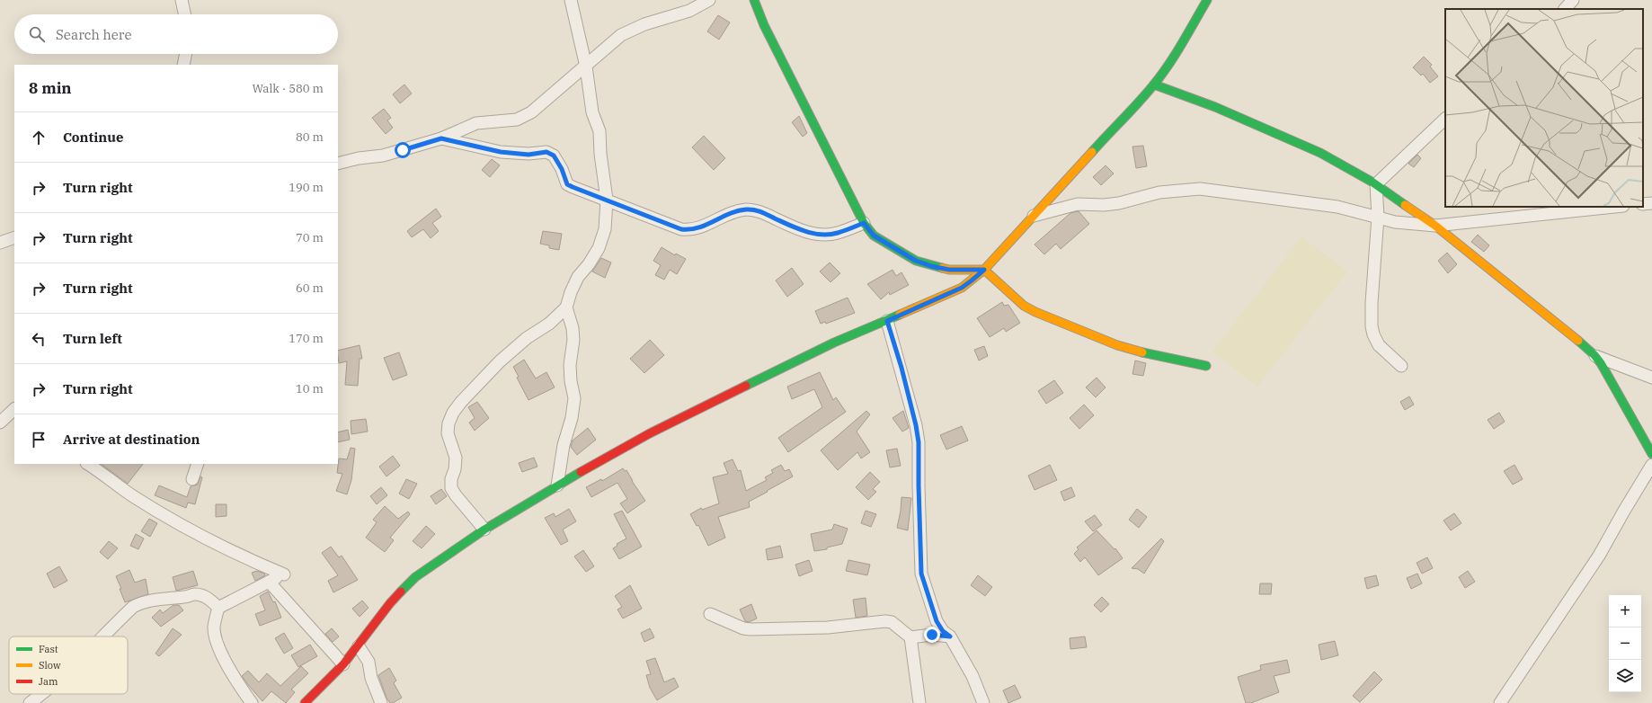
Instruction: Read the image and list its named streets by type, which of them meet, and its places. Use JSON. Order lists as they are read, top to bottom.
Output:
{
  "legend": ["Fast", "Slow", "Jam"],
  "page": {
    "search": "Search here",
    "heading": ["8 min", "Walk · 580 m"],
    "list": [
      ["Continue", "80 m"],
      ["Turn right", "190 m"],
      ["Turn right", "70 m"],
      ["Turn right", "60 m"],
      ["Turn left", "170 m"],
      ["Turn right", "10 m"],
      "Arrive at destination"
    ],
    "map_buttons": ["+", "−"]
  }
}
